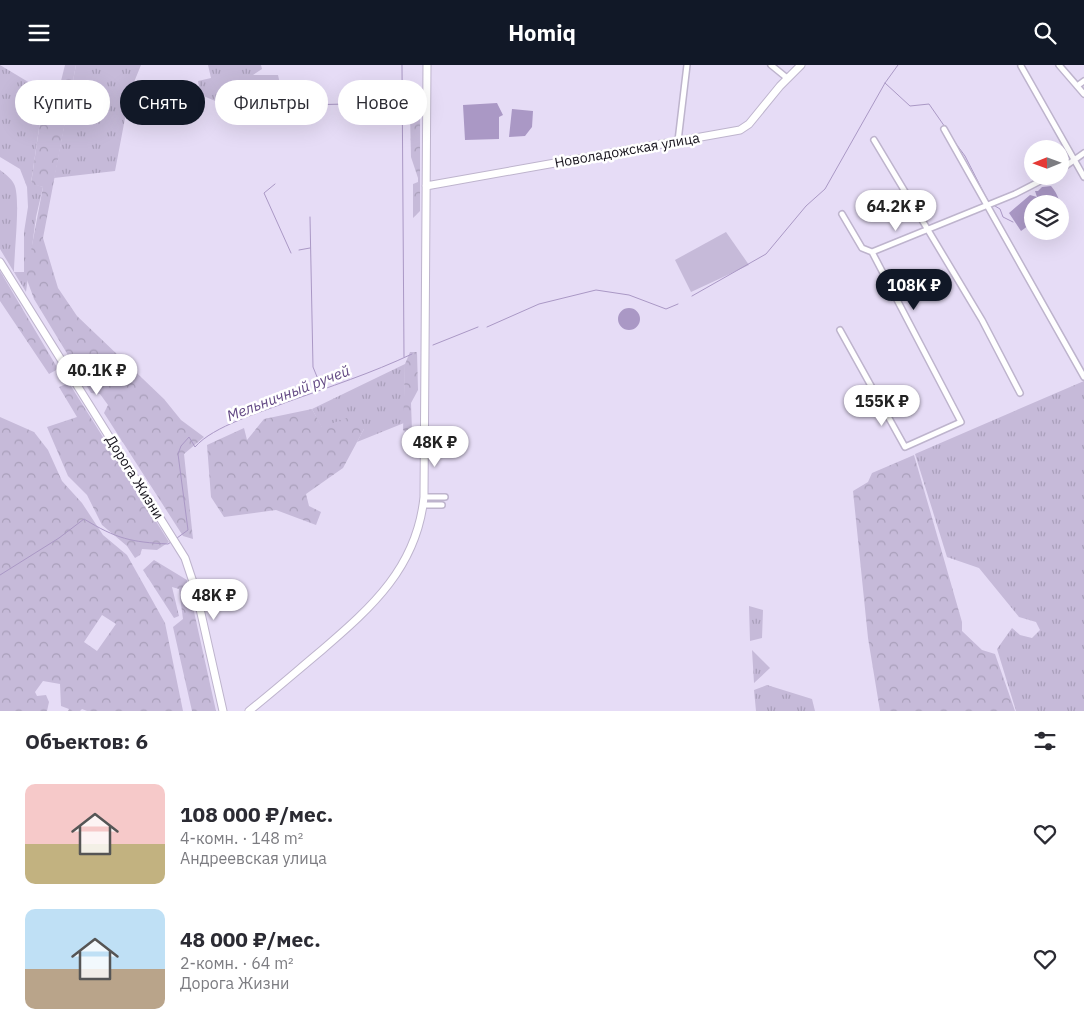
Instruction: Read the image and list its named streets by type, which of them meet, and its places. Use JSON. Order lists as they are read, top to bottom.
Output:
{
  "streets": {
    "main road": ["Новоладожская улица", "Дорога Жизни"]
  },
  "water": ["Мельничный ручей"],
  "north": "left",
  "page": {
    "header": "Homiq",
    "chip": [
      "Купить",
      "Снять",
      "Фильтры",
      "Новое"
    ],
    "price": [
      "64.2K ₽",
      "108K ₽",
      "40.1K ₽",
      "155K ₽",
      "48K ₽",
      "48K ₽"
    ],
    "heading": "Объектов: 6",
    "list": [
      {
        "name": "108 000 ₽/мес.",
        "note": "4-комн. · 148 m² · Андреевская улица"
      },
      {
        "name": "48 000 ₽/мес.",
        "note": "2-комн. · 64 m² · Дорога Жизни"
      }
    ]
  }
}
